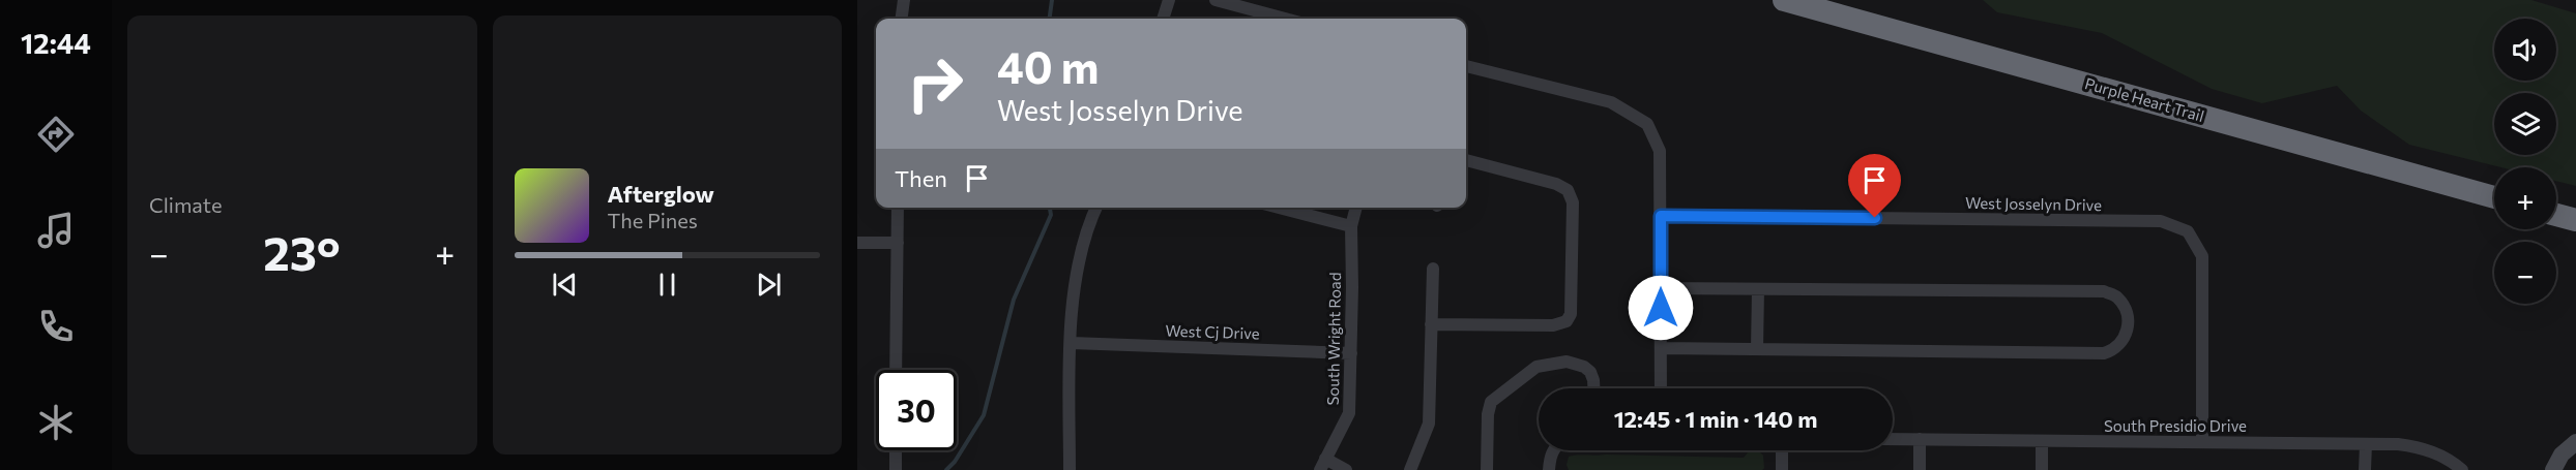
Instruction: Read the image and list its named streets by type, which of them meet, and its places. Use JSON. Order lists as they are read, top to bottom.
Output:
{
  "streets": {
    "highway": ["Purple Heart Trail"],
    "street": [
      "West Josselyn Drive",
      "West Cj Drive",
      "South Wright Road",
      "South Presidio Drive"
    ]
  },
  "crossings": [
    ["West Josselyn Drive", "South Presidio Drive"],
    ["West Cj Drive", "South Wright Road"]
  ],
  "page": {
    "tabs": "12:44",
    "tile": "Climate",
    "map_buttons": ["+", "−"],
    "turn": ["40 m", "West Josselyn Drive"],
    "then": "Then",
    "song": ["Afterglow", "The Pines"],
    "heat": ["−", "23°", "+"],
    "limit": "30",
    "trip": "12:45 · 1 min · 140 m"
  }
}
